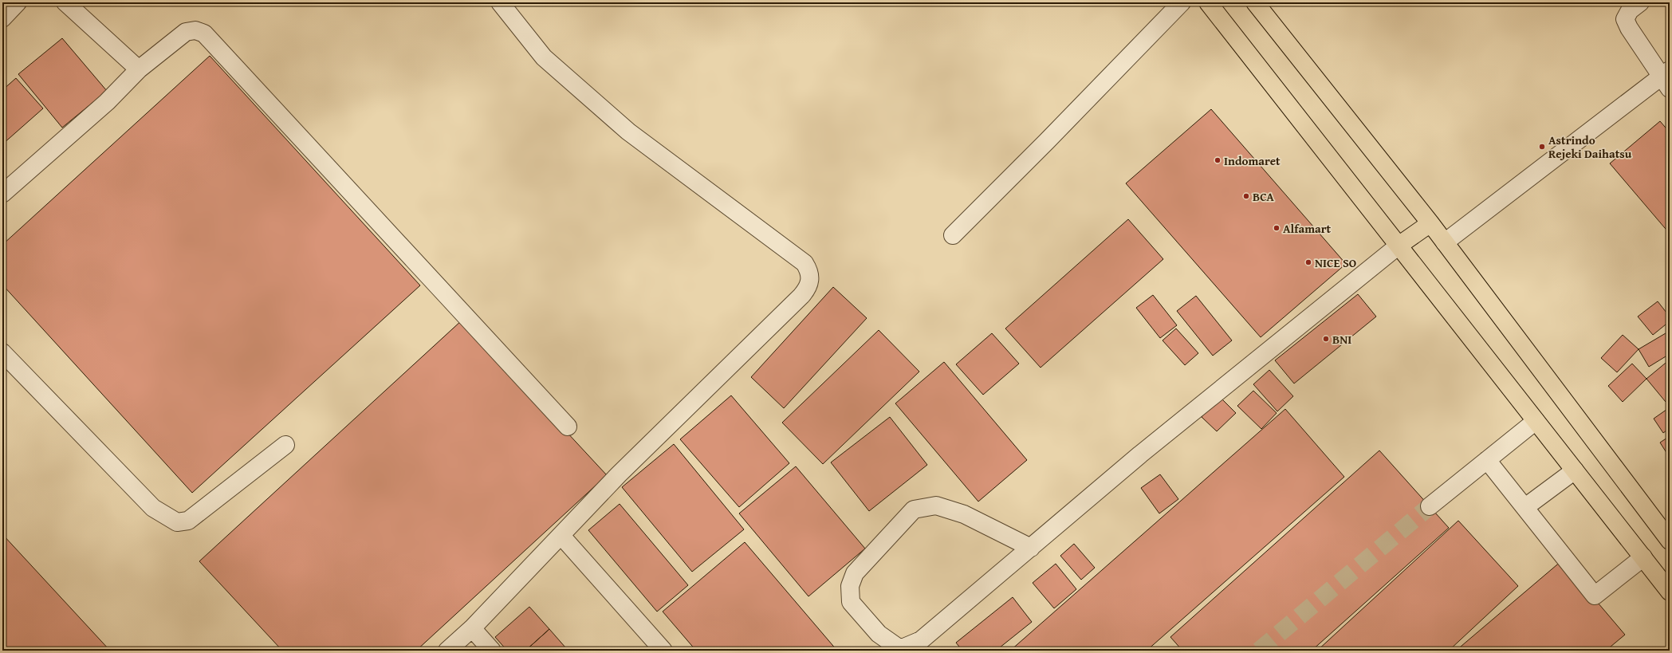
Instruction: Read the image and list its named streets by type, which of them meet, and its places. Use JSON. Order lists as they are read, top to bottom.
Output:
{
  "places": [
    "Astrindo Rejeki Daihatsu",
    "Indomaret",
    "BCA",
    "Alfamart",
    "NICE SO",
    "BNI"
  ]
}
